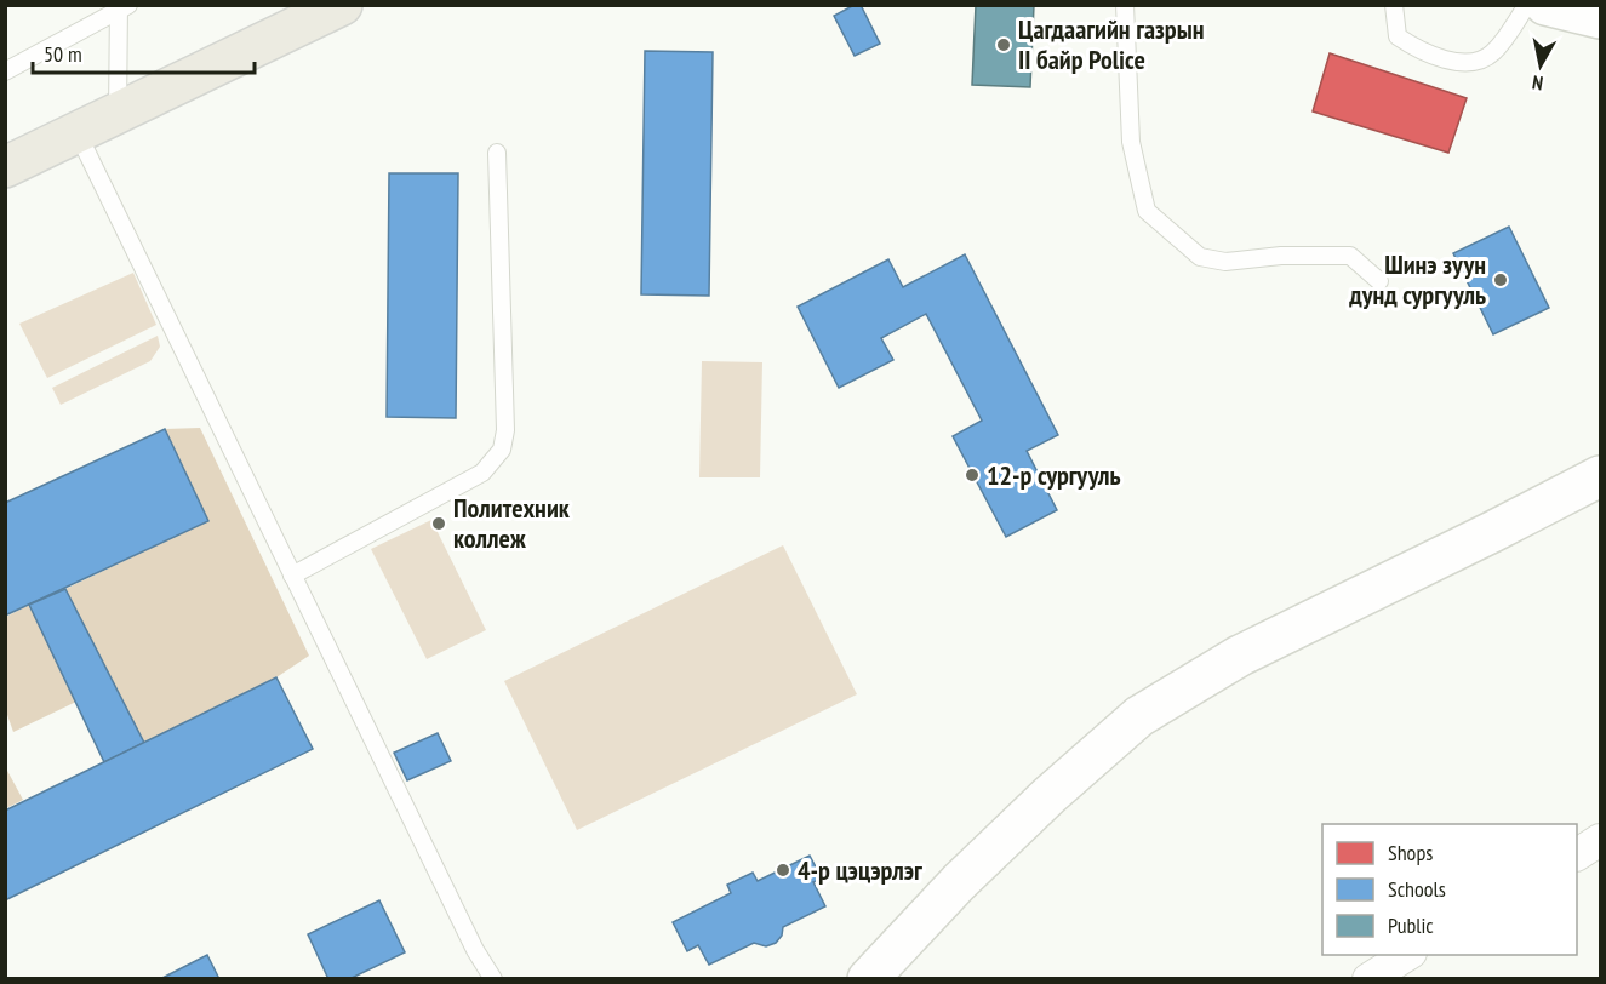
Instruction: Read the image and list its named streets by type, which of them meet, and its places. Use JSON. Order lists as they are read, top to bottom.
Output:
{
  "places": [
    "Цагдаагийн газрын II байр Police",
    "Шинэ зуун дунд сургууль",
    "12-р сургууль",
    "Политехник коллеж",
    "4-р цэцэрлэг"
  ],
  "legend": ["Shops", "Schools", "Public"],
  "scale_bar": "50 m",
  "north": "bottom"
}
